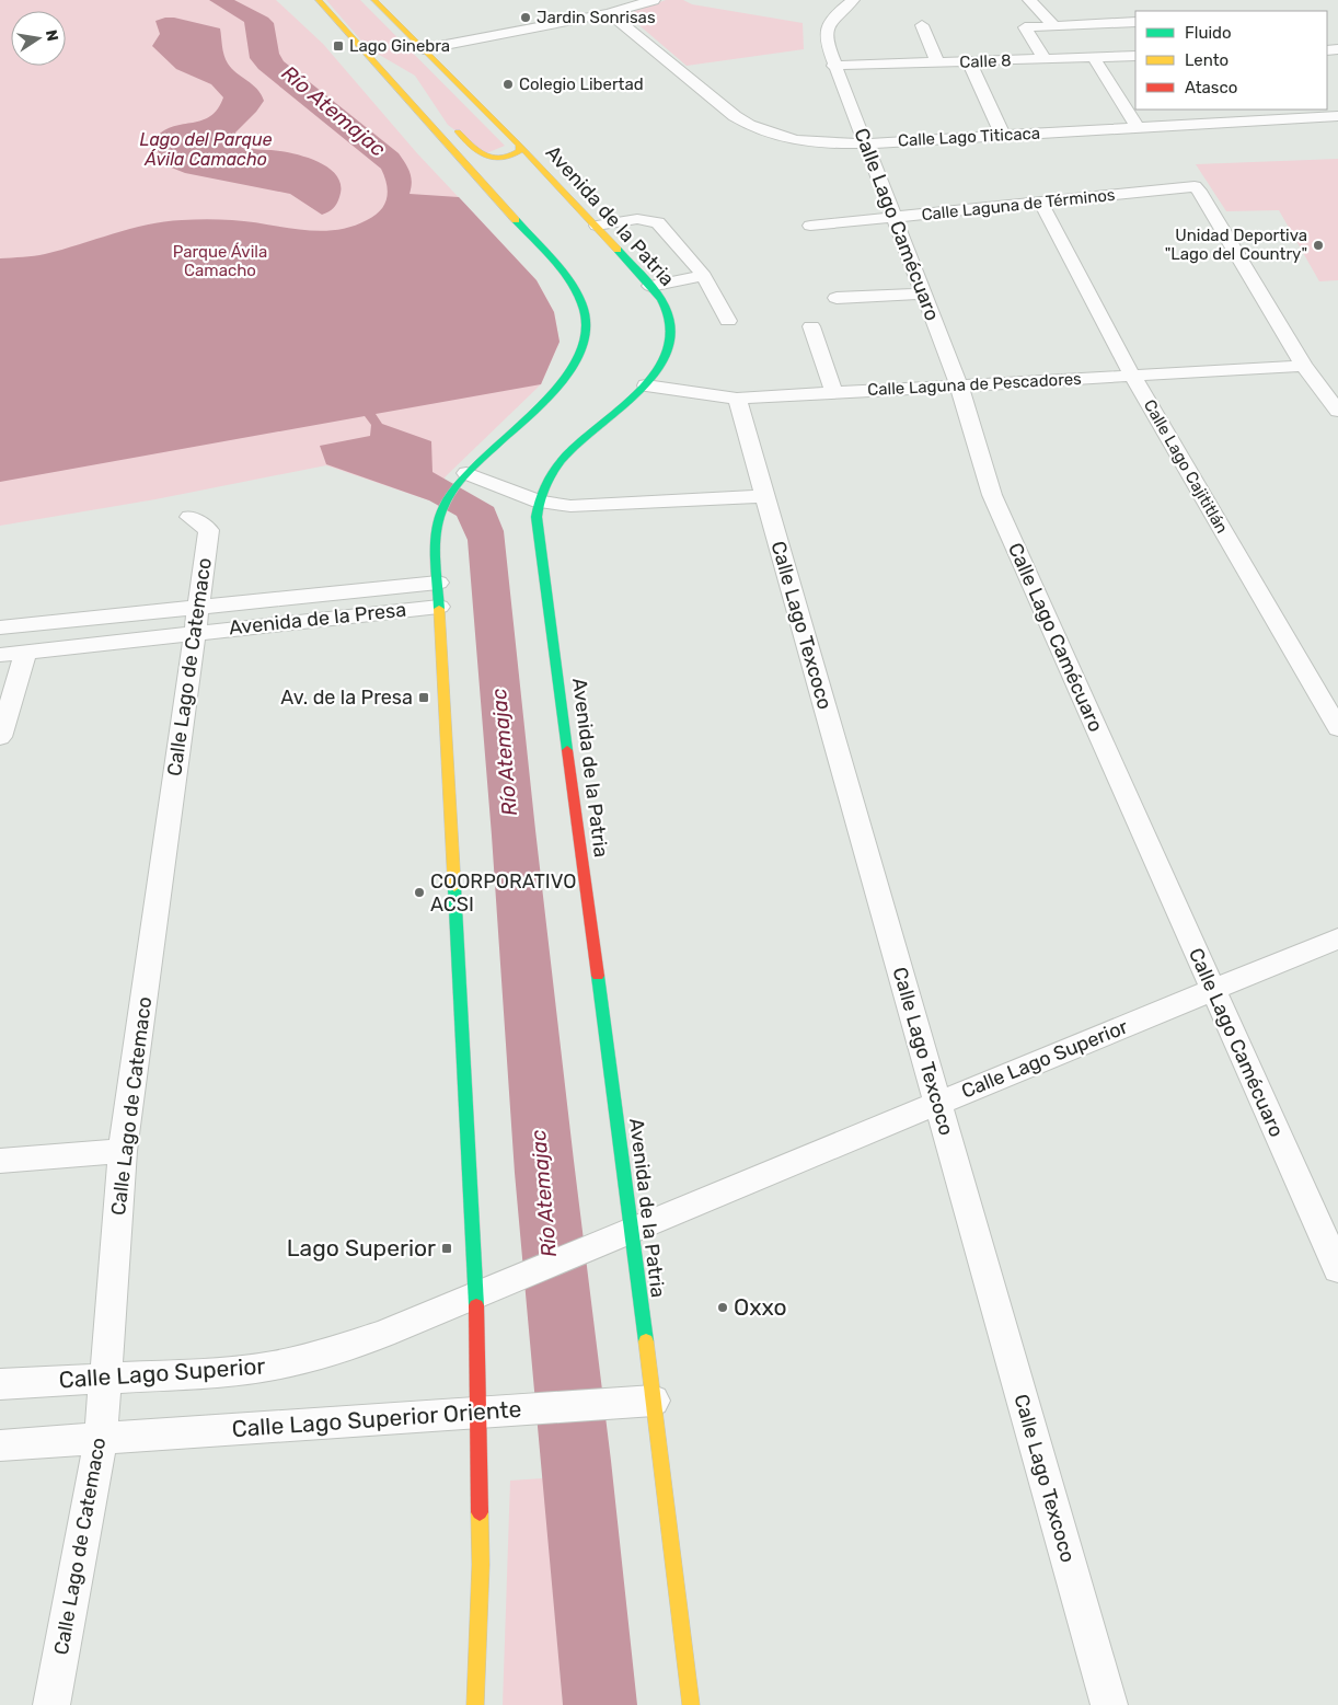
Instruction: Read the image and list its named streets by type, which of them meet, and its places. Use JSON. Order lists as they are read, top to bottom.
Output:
{
  "streets": {
    "main road": ["Avenida de la Patria"],
    "street": [
      "Calle 8",
      "Calle Lago Titicaca",
      "Calle Laguna de Términos",
      "Calle Lago Camécuaro",
      "Calle Laguna de Pescadores",
      "Calle Lago Cajititlán",
      "Avenida de la Presa",
      "Calle Lago Texcoco",
      "Calle Lago de Catemaco",
      "Calle Lago Superior",
      "Calle Lago Superior Oriente"
    ]
  },
  "crossings": [
    ["Calle 8", "Calle Lago Camécuaro"],
    ["Calle Lago Titicaca", "Calle Lago Camécuaro"],
    ["Calle Laguna de Términos", "Calle Lago Camécuaro"],
    ["Calle Laguna de Términos", "Calle Laguna de Pescadores"],
    ["Calle Laguna de Términos", "Calle Lago Cajititlán"],
    ["Avenida de la Patria", "Calle Laguna de Pescadores"],
    ["Avenida de la Patria", "Calle Lago Superior"],
    ["Avenida de la Patria", "Calle Lago Superior Oriente"],
    ["Calle Lago Camécuaro", "Calle Laguna de Pescadores"],
    ["Calle Lago Camécuaro", "Calle Lago Superior"],
    ["Calle Laguna de Pescadores", "Calle Lago Cajititlán"],
    ["Calle Laguna de Pescadores", "Calle Lago Texcoco"],
    ["Avenida de la Presa", "Calle Lago de Catemaco"],
    ["Calle Lago Texcoco", "Calle Lago Superior"],
    ["Calle Lago de Catemaco", "Calle Lago Superior"],
    ["Calle Lago de Catemaco", "Calle Lago Superior Oriente"]
  ],
  "water": ["Río Atemajac", "Lago del Parque Ávila Camacho"],
  "parks": ["Parque Ávila Camacho"],
  "places": {
    "other": [
      "Jardin Sonrisas",
      "Colegio Libertad",
      "Unidad Deportiva \"Lago del Country\"",
      "COORPORATIVO ACSI",
      "Oxxo"
    ],
    "transit": ["Lago Ginebra", "Av. de la Presa", "Lago Superior"]
  },
  "legend": ["Fluido", "Lento", "Atasco"],
  "north": "right"
}
